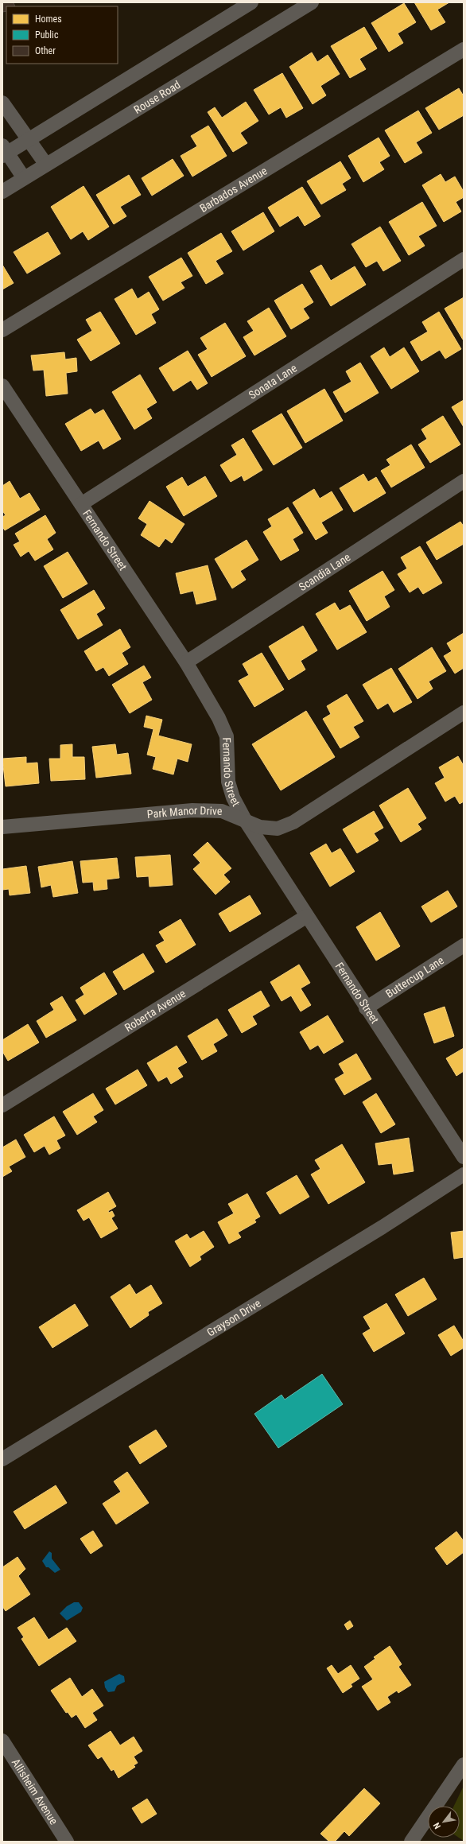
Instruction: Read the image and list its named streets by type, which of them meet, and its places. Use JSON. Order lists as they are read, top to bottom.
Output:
{
  "streets": {
    "street": [
      "Rouse Road",
      "Barbados Avenue",
      "Sonata Lane",
      "Fernando Street",
      "Scandia Lane",
      "Park Manor Drive",
      "Buttercup Lane",
      "Roberta Avenue",
      "Grayson Drive",
      "Allisheim Avenue"
    ]
  },
  "crossings": [
    ["Sonata Lane", "Fernando Street"],
    ["Fernando Street", "Scandia Lane"],
    ["Fernando Street", "Park Manor Drive"],
    ["Fernando Street", "Buttercup Lane"],
    ["Fernando Street", "Roberta Avenue"]
  ],
  "legend": ["Homes", "Public", "Other"],
  "north": "bottom left"
}
